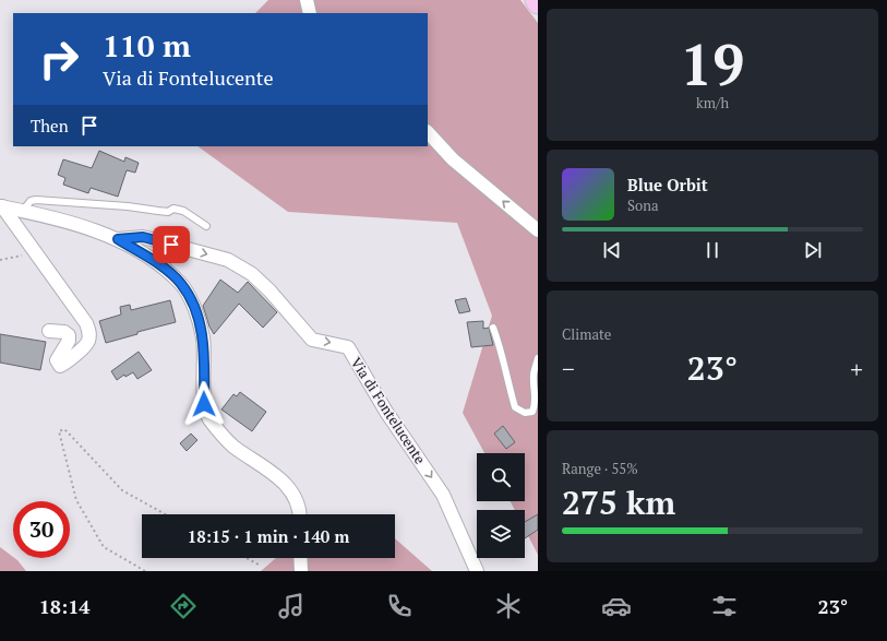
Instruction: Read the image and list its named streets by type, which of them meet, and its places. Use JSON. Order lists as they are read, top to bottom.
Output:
{
  "streets": {
    "street": ["Via di Fontelucente"]
  },
  "page": {
    "tile": [
      ["19", "km/h"],
      "Climate",
      ["Range · 55%", "275 km"]
    ],
    "turn": ["110 m", "Via di Fontelucente"],
    "then": "Then",
    "song": ["Blue Orbit", "Sona"],
    "heat": ["−", "23°", "+"],
    "limit": "30",
    "trip": "18:15 · 1 min · 140 m",
    "tabs": ["18:14", "23°"]
  }
}
